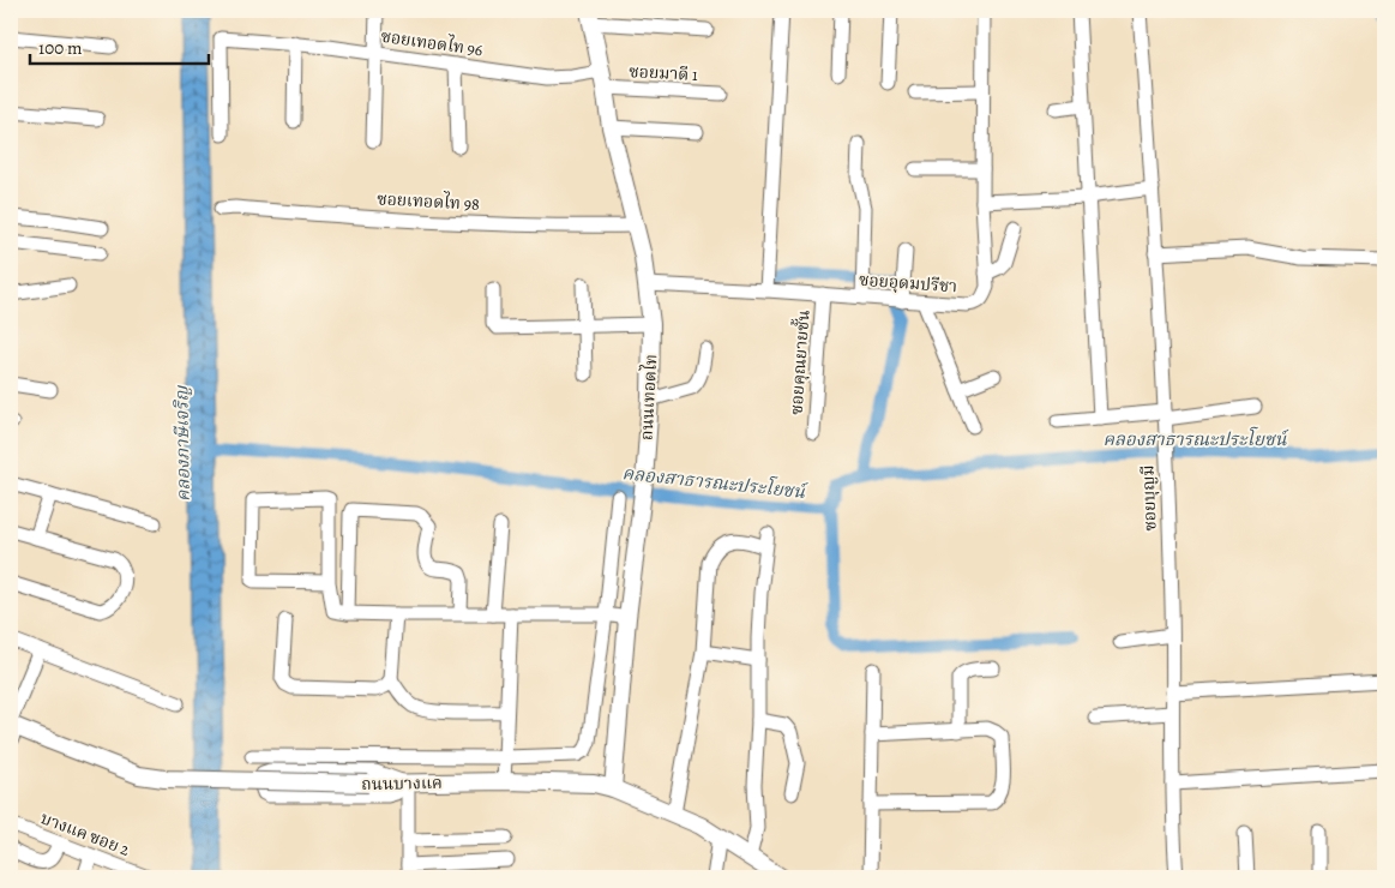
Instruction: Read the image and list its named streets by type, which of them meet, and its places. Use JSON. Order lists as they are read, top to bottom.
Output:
{
  "streets": {
    "main road": ["ถนนเทอดไท", "ถนนบางแค"],
    "street": [
      "ซอยเทอดไท 96",
      "ซอยมาดี 1",
      "ซอยเทอดไท 98",
      "ซอยอุดมปรีชา",
      "ซอยคุณยายชั้น",
      "ซอยบุญมี",
      "บางแค ซอย 2"
    ]
  },
  "crossings": [
    ["ซอยเทอดไท 96", "ซอยมาดี 1"],
    ["ซอยเทอดไท 96", "ถนนเทอดไท"],
    ["ซอยมาดี 1", "ถนนเทอดไท"],
    ["ซอยเทอดไท 98", "ถนนเทอดไท"],
    ["ซอยอุดมปรีชา", "ซอยคุณยายชั้น"],
    ["ซอยอุดมปรีชา", "ถนนเทอดไท"],
    ["ถนนเทอดไท", "ถนนบางแค"]
  ],
  "water": ["คลองสาธารณะประโยชน์", "คลองภาษีเจริญ"],
  "scale_bar": "100 m"
}
